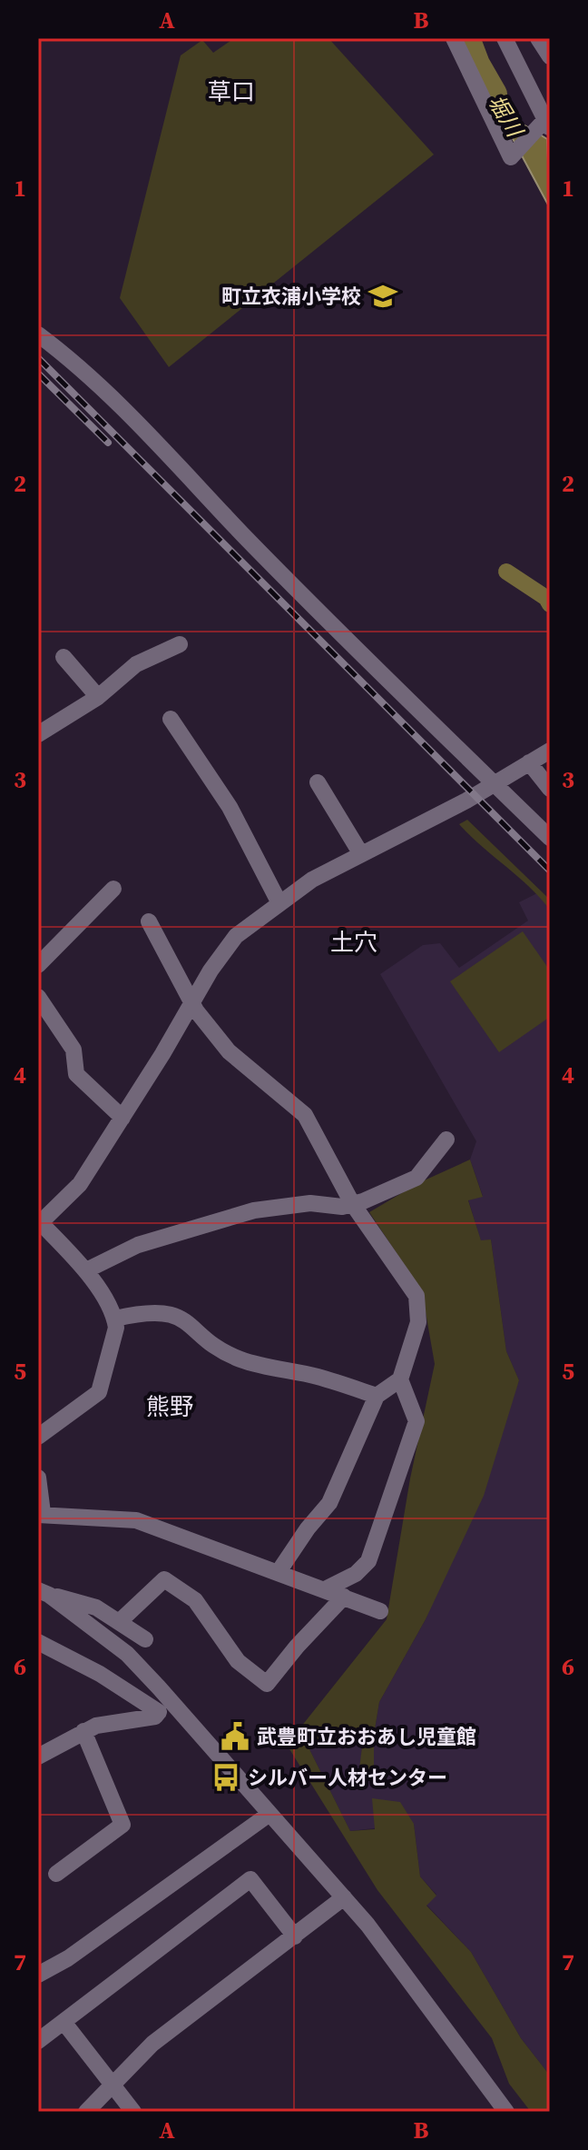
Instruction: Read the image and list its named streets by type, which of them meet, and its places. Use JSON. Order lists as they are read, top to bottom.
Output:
{
  "districts": ["草口", "土穴", "熊野"],
  "water": ["堀川"],
  "places": {
    "school or university": ["町立衣浦小学校"],
    "public building": ["武豊町立おおあし児童館"],
    "bus stop": ["シルバー人材センター"]
  },
  "grid": {
    "columns": ["A", "B"],
    "rows": [
      "1",
      "2",
      "3",
      "4",
      "5",
      "6",
      "7"
    ]
  }
}
